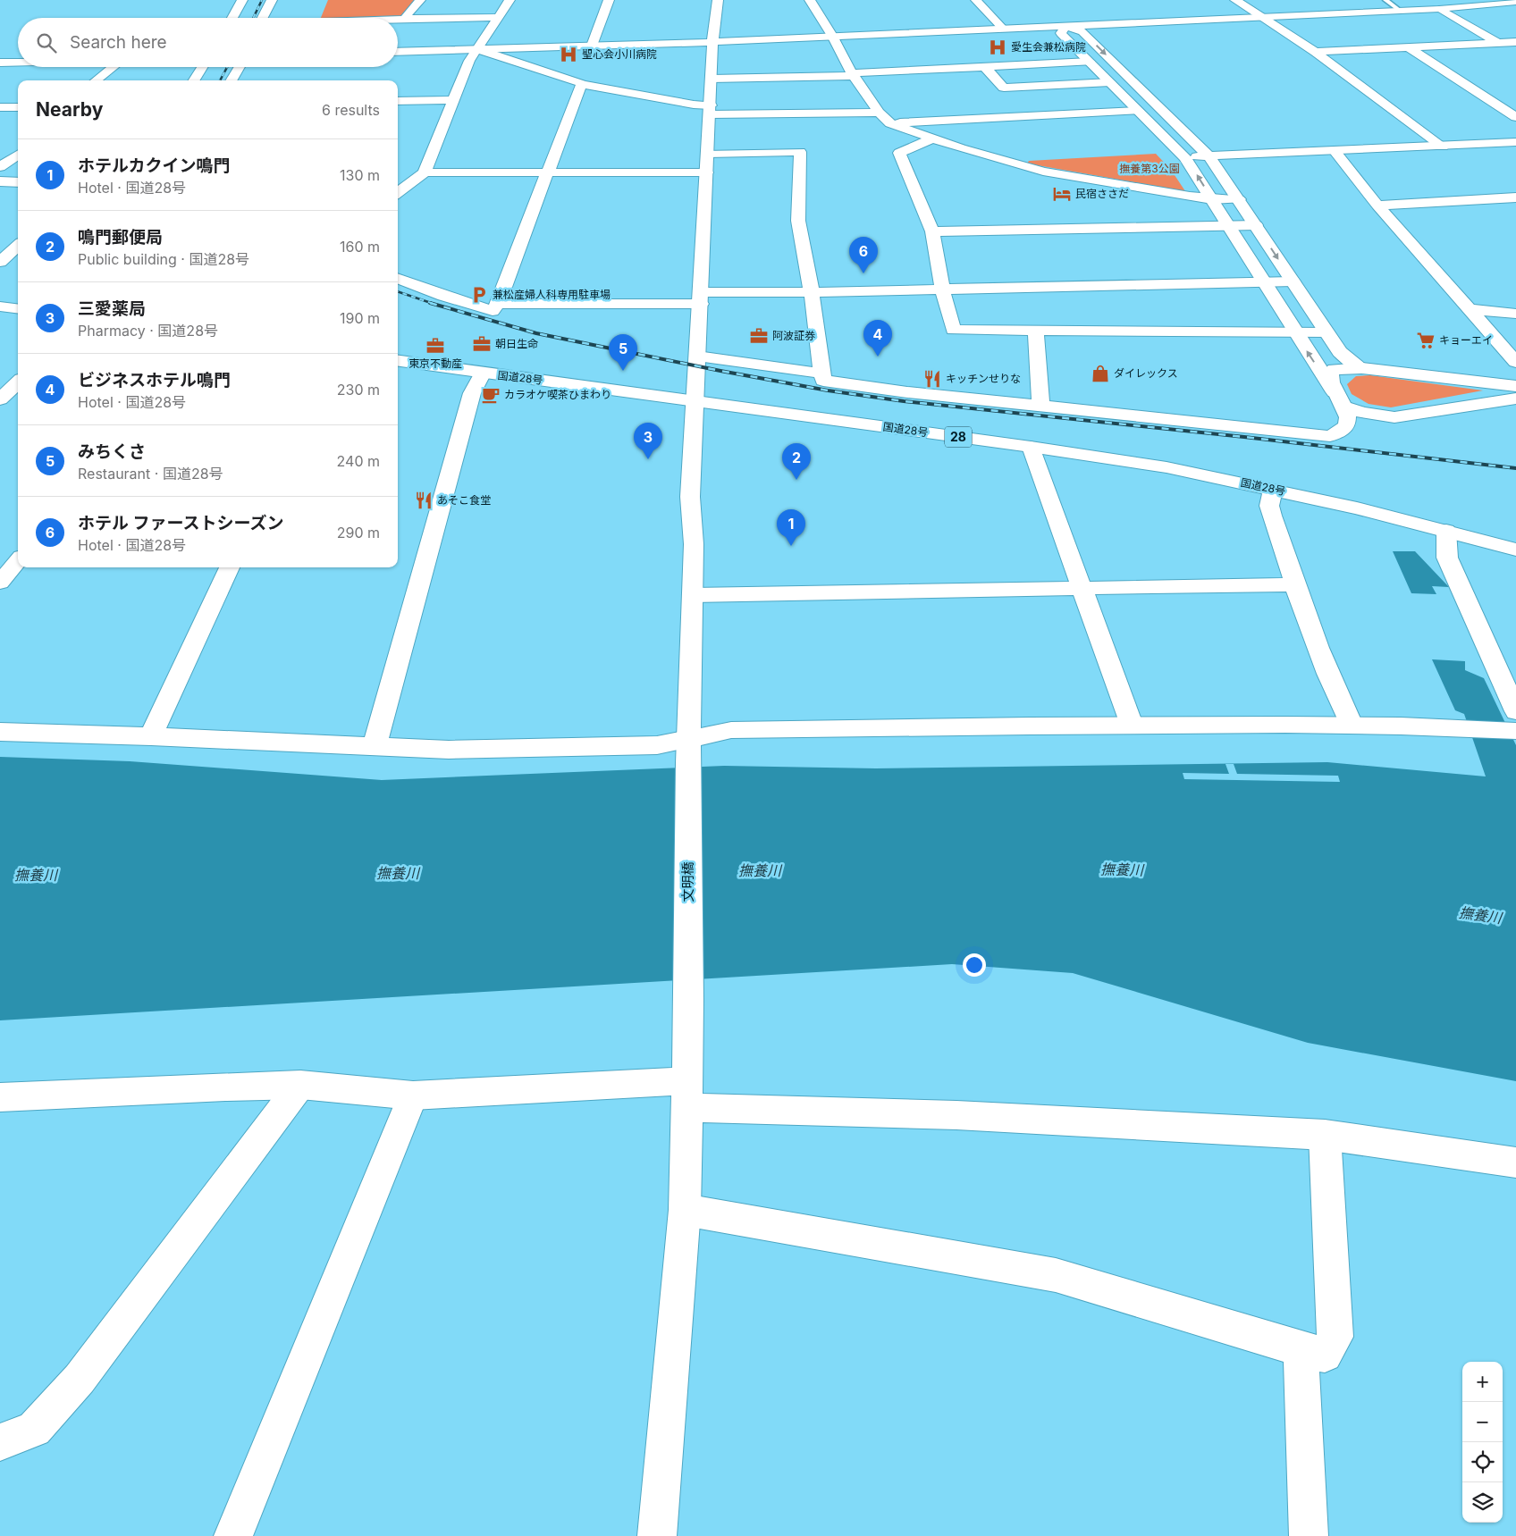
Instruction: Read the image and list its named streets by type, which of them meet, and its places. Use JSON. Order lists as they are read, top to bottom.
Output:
{
  "streets": {
    "main road": ["国道28号", "28", "文明橋"]
  },
  "crossings": [
    ["国道28号", "文明橋"]
  ],
  "water": ["撫養川"],
  "parks": ["撫養第3公園"],
  "places": {
    "hospital": ["愛生会兼松病院", "聖心会小川病院"],
    "hotel": ["民宿ささだ"],
    "parking": ["兼松産婦人科専用駐車場"],
    "office": ["阿波証券", "朝日生命", "東京不動産"],
    "supermarket": ["キョーエイ"],
    "shop": ["ダイレックス"],
    "restaurant": ["キッチンせりな", "あそこ食堂"],
    "cafe": ["カラオケ喫茶ひまわり"]
  },
  "page": {
    "search": "Search here",
    "heading": ["Nearby", "6 results"],
    "list": [
      {
        "mark": "1",
        "name": "ホテルカクイン鳴門",
        "note": "Hotel · 国道28号",
        "value": "130 m"
      },
      {
        "mark": "2",
        "name": "鳴門郵便局",
        "note": "Public building · 国道28号",
        "value": "160 m"
      },
      {
        "mark": "3",
        "name": "三愛薬局",
        "note": "Pharmacy · 国道28号",
        "value": "190 m"
      },
      {
        "mark": "4",
        "name": "ビジネスホテル鳴門",
        "note": "Hotel · 国道28号",
        "value": "230 m"
      },
      {
        "mark": "5",
        "name": "みちくさ",
        "note": "Restaurant · 国道28号",
        "value": "240 m"
      },
      {
        "mark": "6",
        "name": "ホテル ファーストシーズン",
        "note": "Hotel · 国道28号",
        "value": "290 m"
      }
    ],
    "pins": [
      "6",
      "4",
      "5",
      "3",
      "2",
      "1"
    ],
    "map_buttons": ["+", "−"]
  }
}
